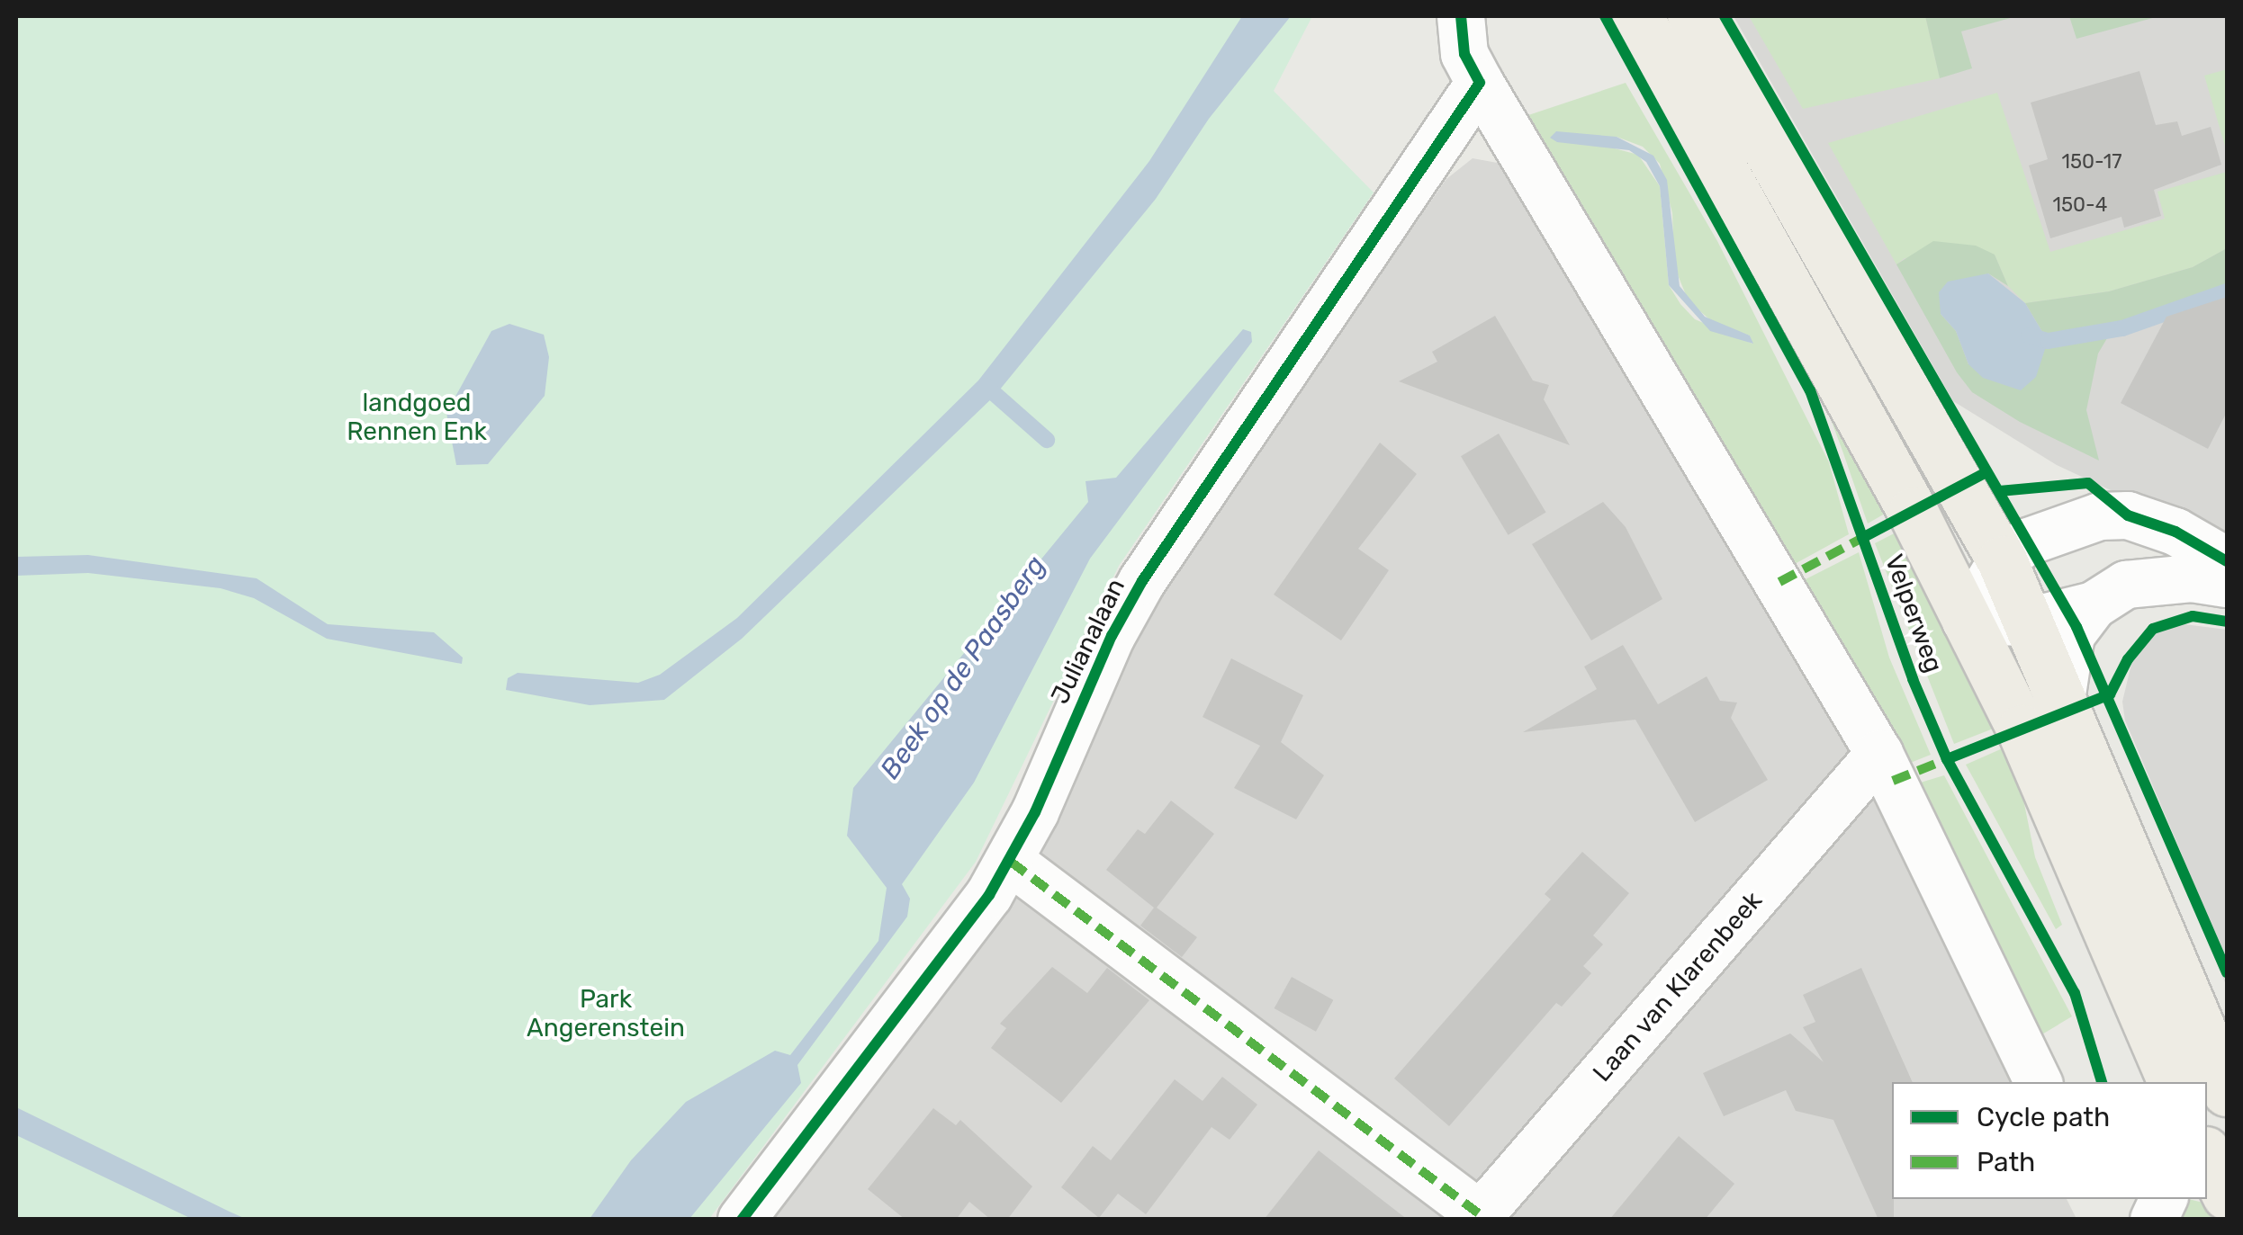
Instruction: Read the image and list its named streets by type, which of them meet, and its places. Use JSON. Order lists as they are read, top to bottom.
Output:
{
  "streets": {
    "main road": ["Velperweg"],
    "street": ["Julianalaan", "Laan van Klarenbeek"]
  },
  "water": ["Beek op de Paasberg"],
  "parks": ["landgoed Rennen Enk", "Park Angerenstein"],
  "house_numbers": ["150-17", "150-4"],
  "legend": ["Cycle path", "Path"]
}
